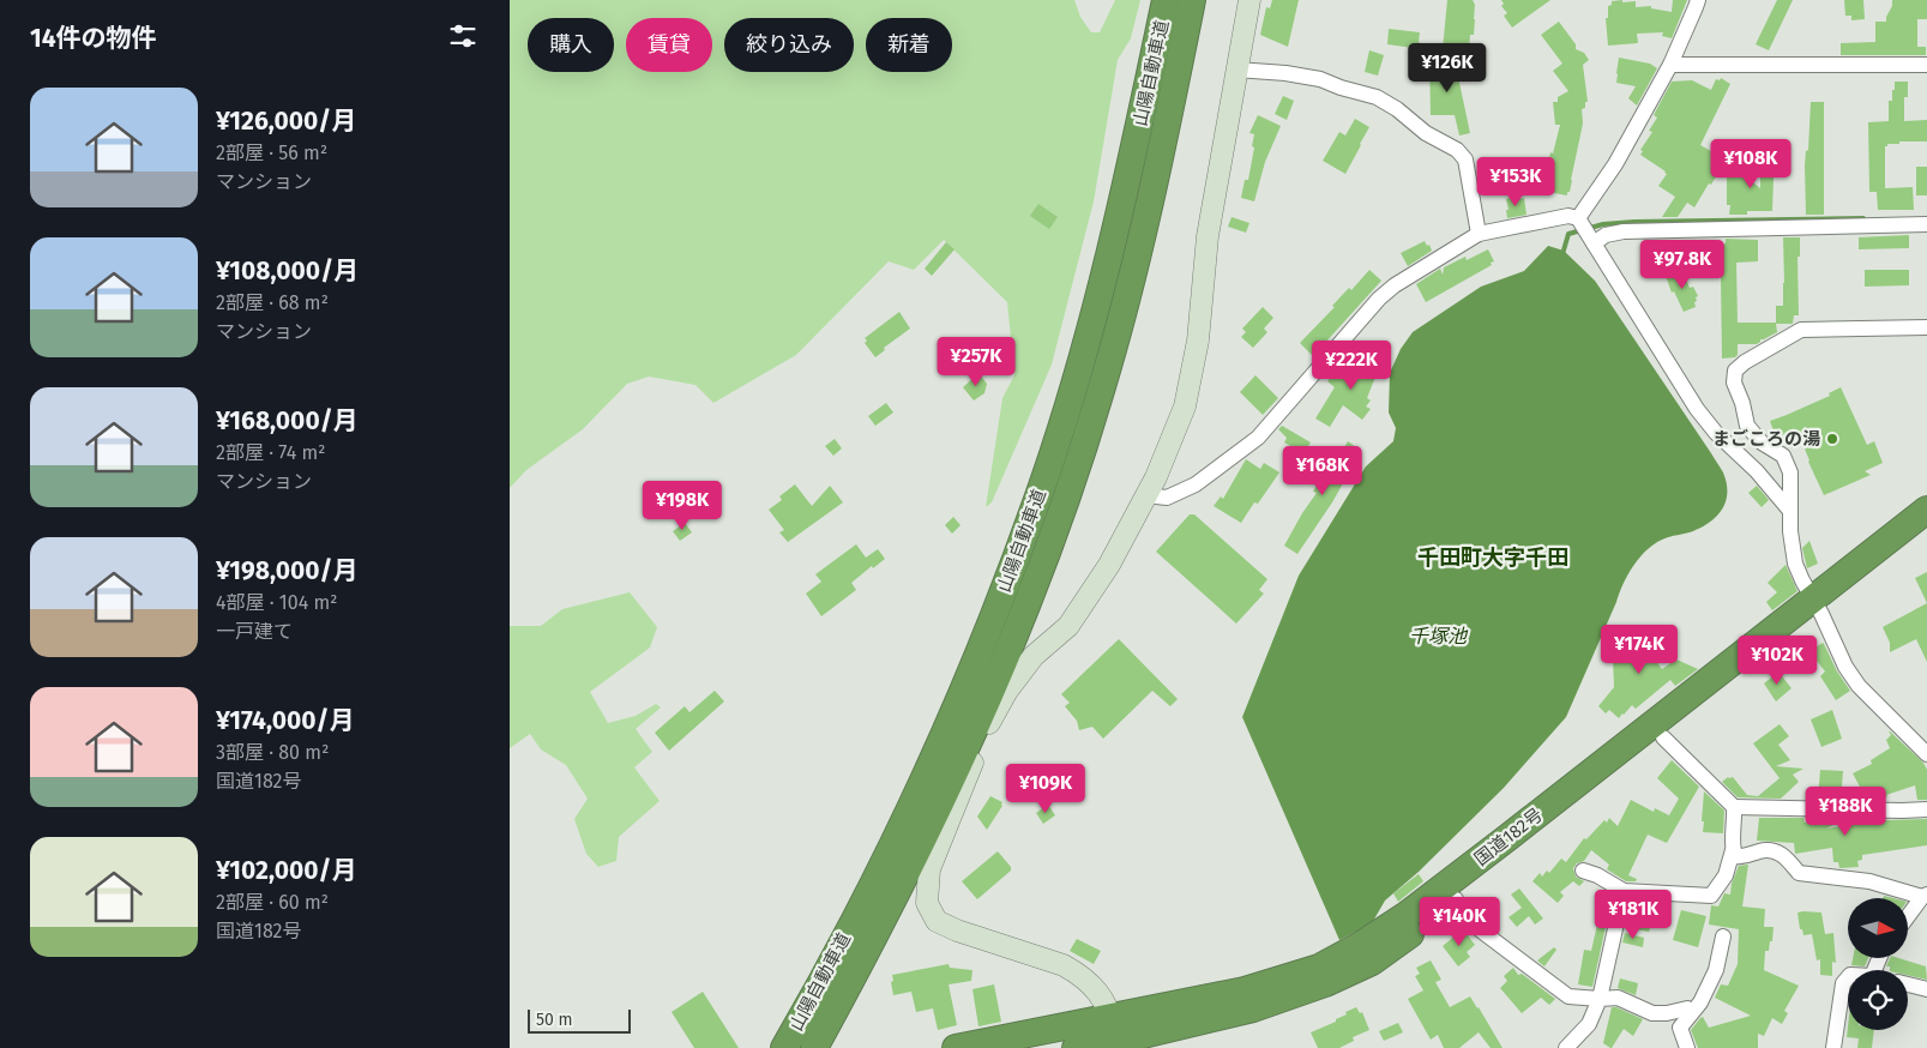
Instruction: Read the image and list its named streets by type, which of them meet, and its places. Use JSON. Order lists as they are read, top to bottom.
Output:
{
  "streets": {
    "highway": ["山陽自動車道", "国道182号"]
  },
  "districts": ["千田町大字千田"],
  "water": ["千塚池"],
  "places": ["まごころの湯"],
  "scale_bar": "50 m",
  "north": "right",
  "page": {
    "heading": "14件の物件",
    "chip": [
      "購入",
      "賃貸",
      "絞り込み",
      "新着"
    ],
    "price": [
      "¥126K",
      "¥108K",
      "¥153K",
      "¥97.8K",
      "¥257K",
      "¥222K",
      "¥168K",
      "¥198K",
      "¥174K",
      "¥102K",
      "¥109K",
      "¥188K",
      "¥181K",
      "¥140K"
    ],
    "list": [
      {
        "name": "¥126,000/月",
        "note": "2部屋 · 56 m² · マンション"
      },
      {
        "name": "¥108,000/月",
        "note": "2部屋 · 68 m² · マンション"
      },
      {
        "name": "¥168,000/月",
        "note": "2部屋 · 74 m² · マンション"
      },
      {
        "name": "¥198,000/月",
        "note": "4部屋 · 104 m² · 一戸建て"
      },
      {
        "name": "¥174,000/月",
        "note": "3部屋 · 80 m² · 国道182号"
      },
      {
        "name": "¥102,000/月",
        "note": "2部屋 · 60 m² · 国道182号"
      }
    ],
    "scale": "50 m"
  }
}
